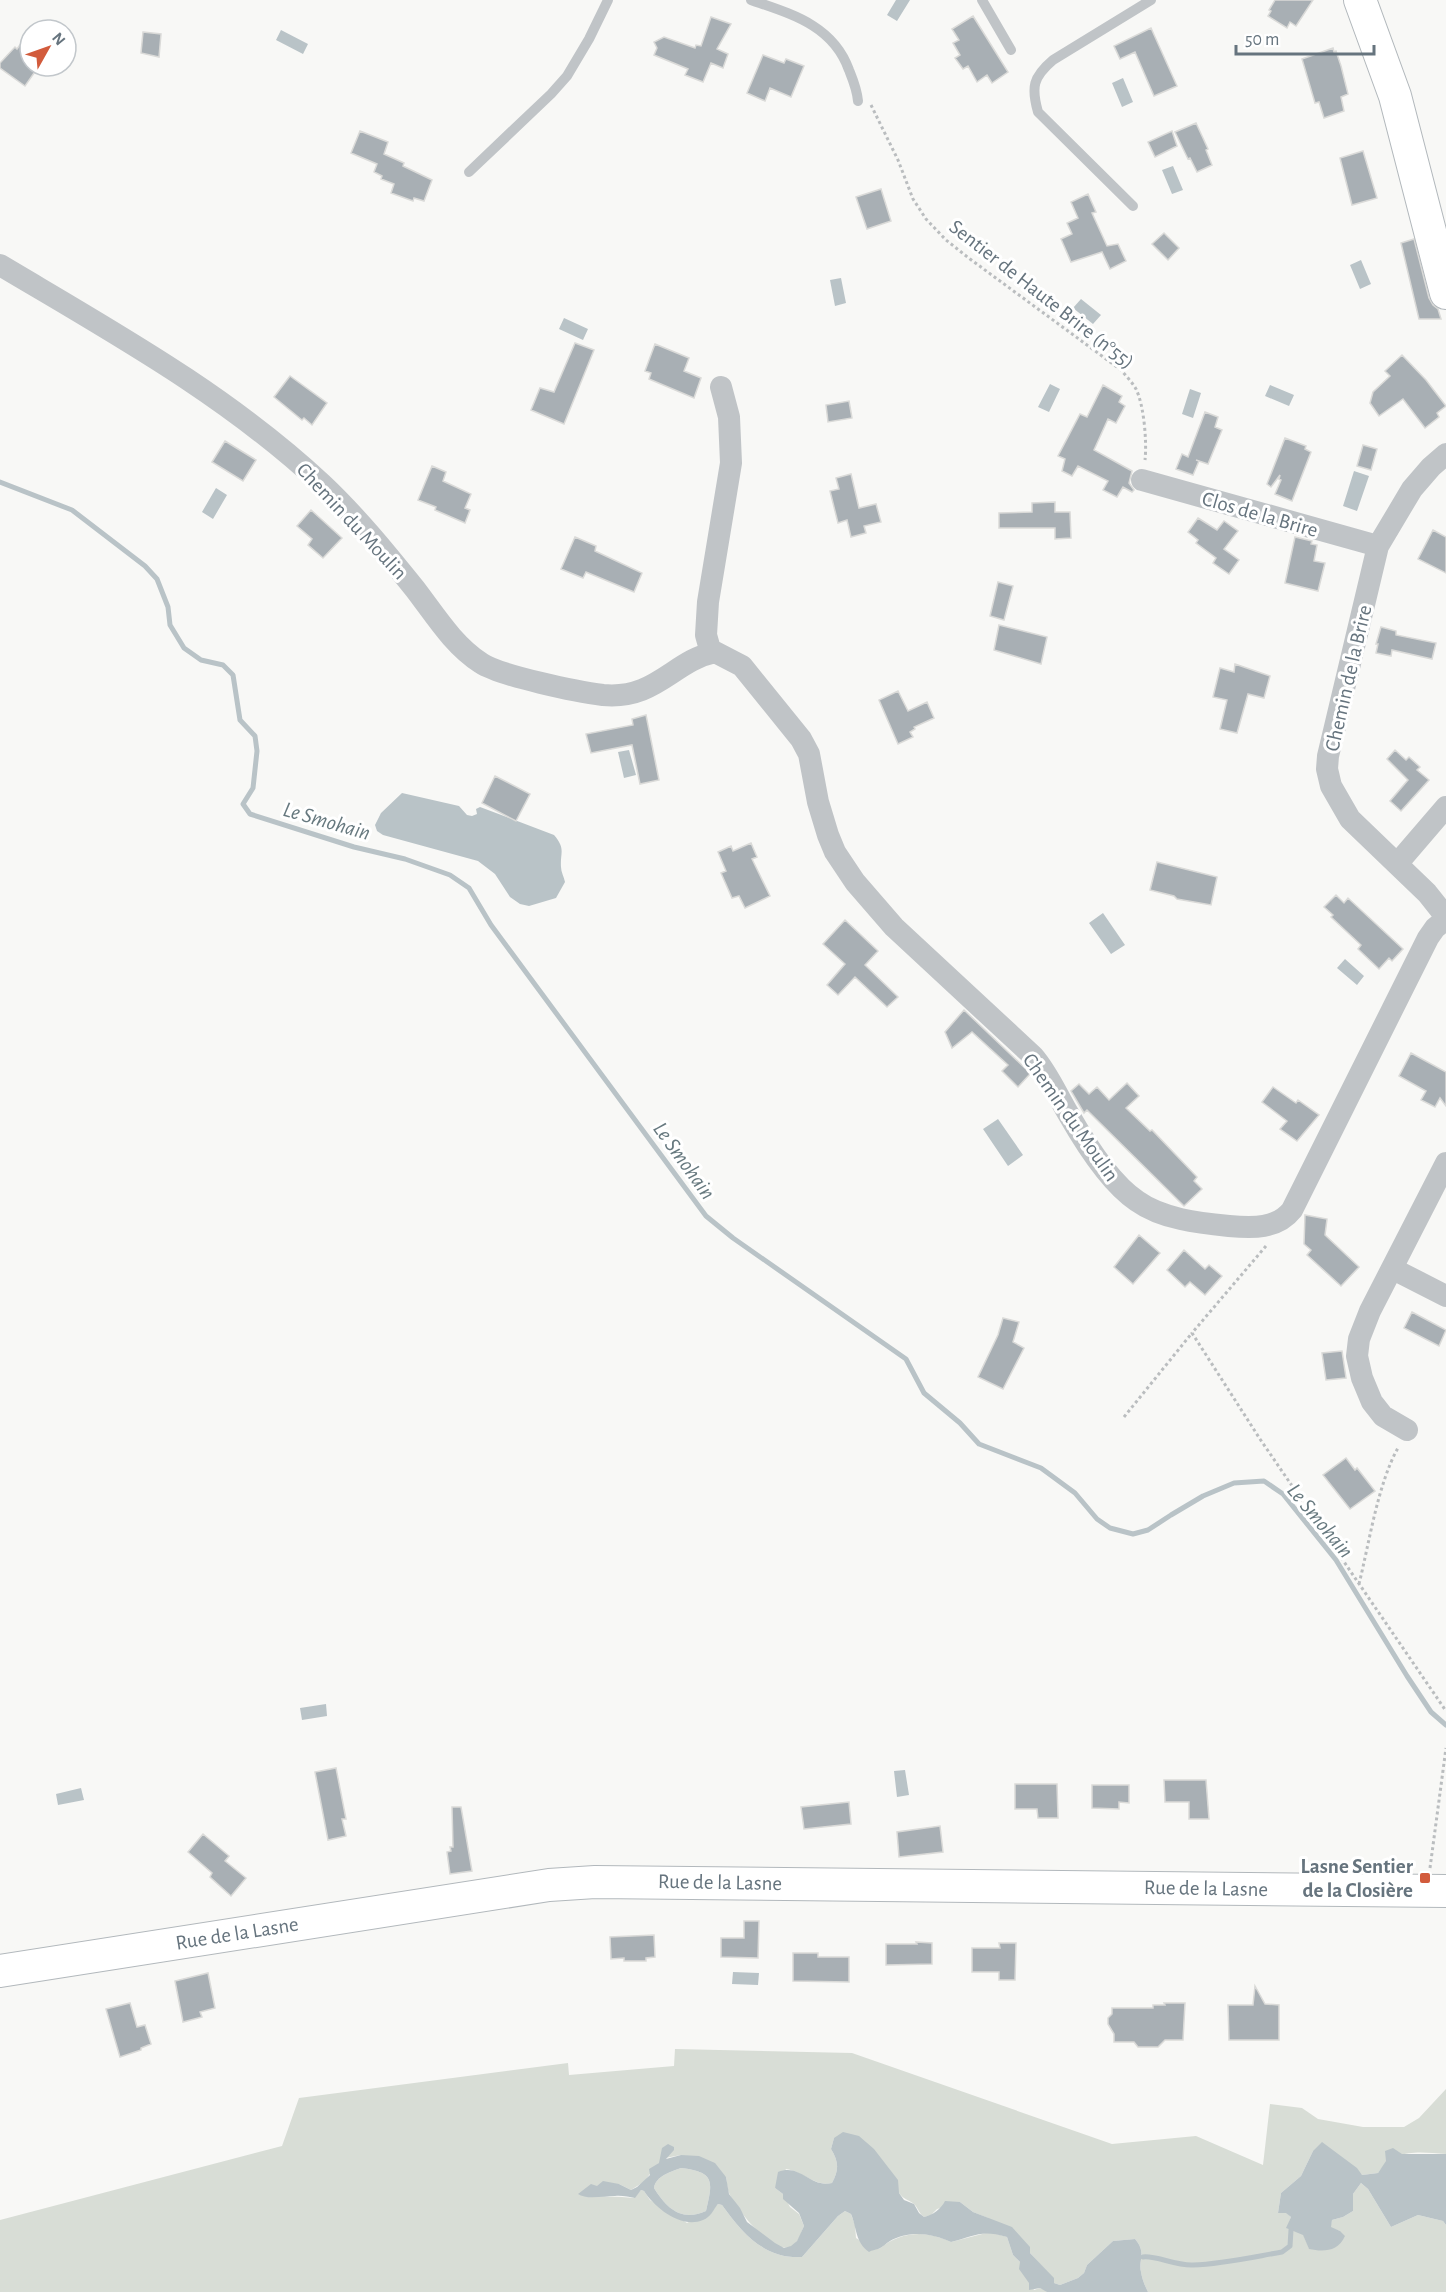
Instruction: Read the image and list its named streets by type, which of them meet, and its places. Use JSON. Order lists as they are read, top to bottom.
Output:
{
  "streets": {
    "street": [
      "Clos de la Brire",
      "Chemin du Moulin",
      "Chemin de la Brire",
      "Rue de la Lasne"
    ],
    "path": ["Sentier de Haute Brire (n°55)"]
  },
  "crossings": [
    ["Sentier de Haute Brire (n°55)", "Clos de la Brire"],
    ["Clos de la Brire", "Chemin de la Brire"]
  ],
  "water": ["Le Smohain"],
  "places": {
    "transit": ["Lasne Sentier de la Closière"]
  },
  "scale_bar": "50 m",
  "north": "top right"
}
